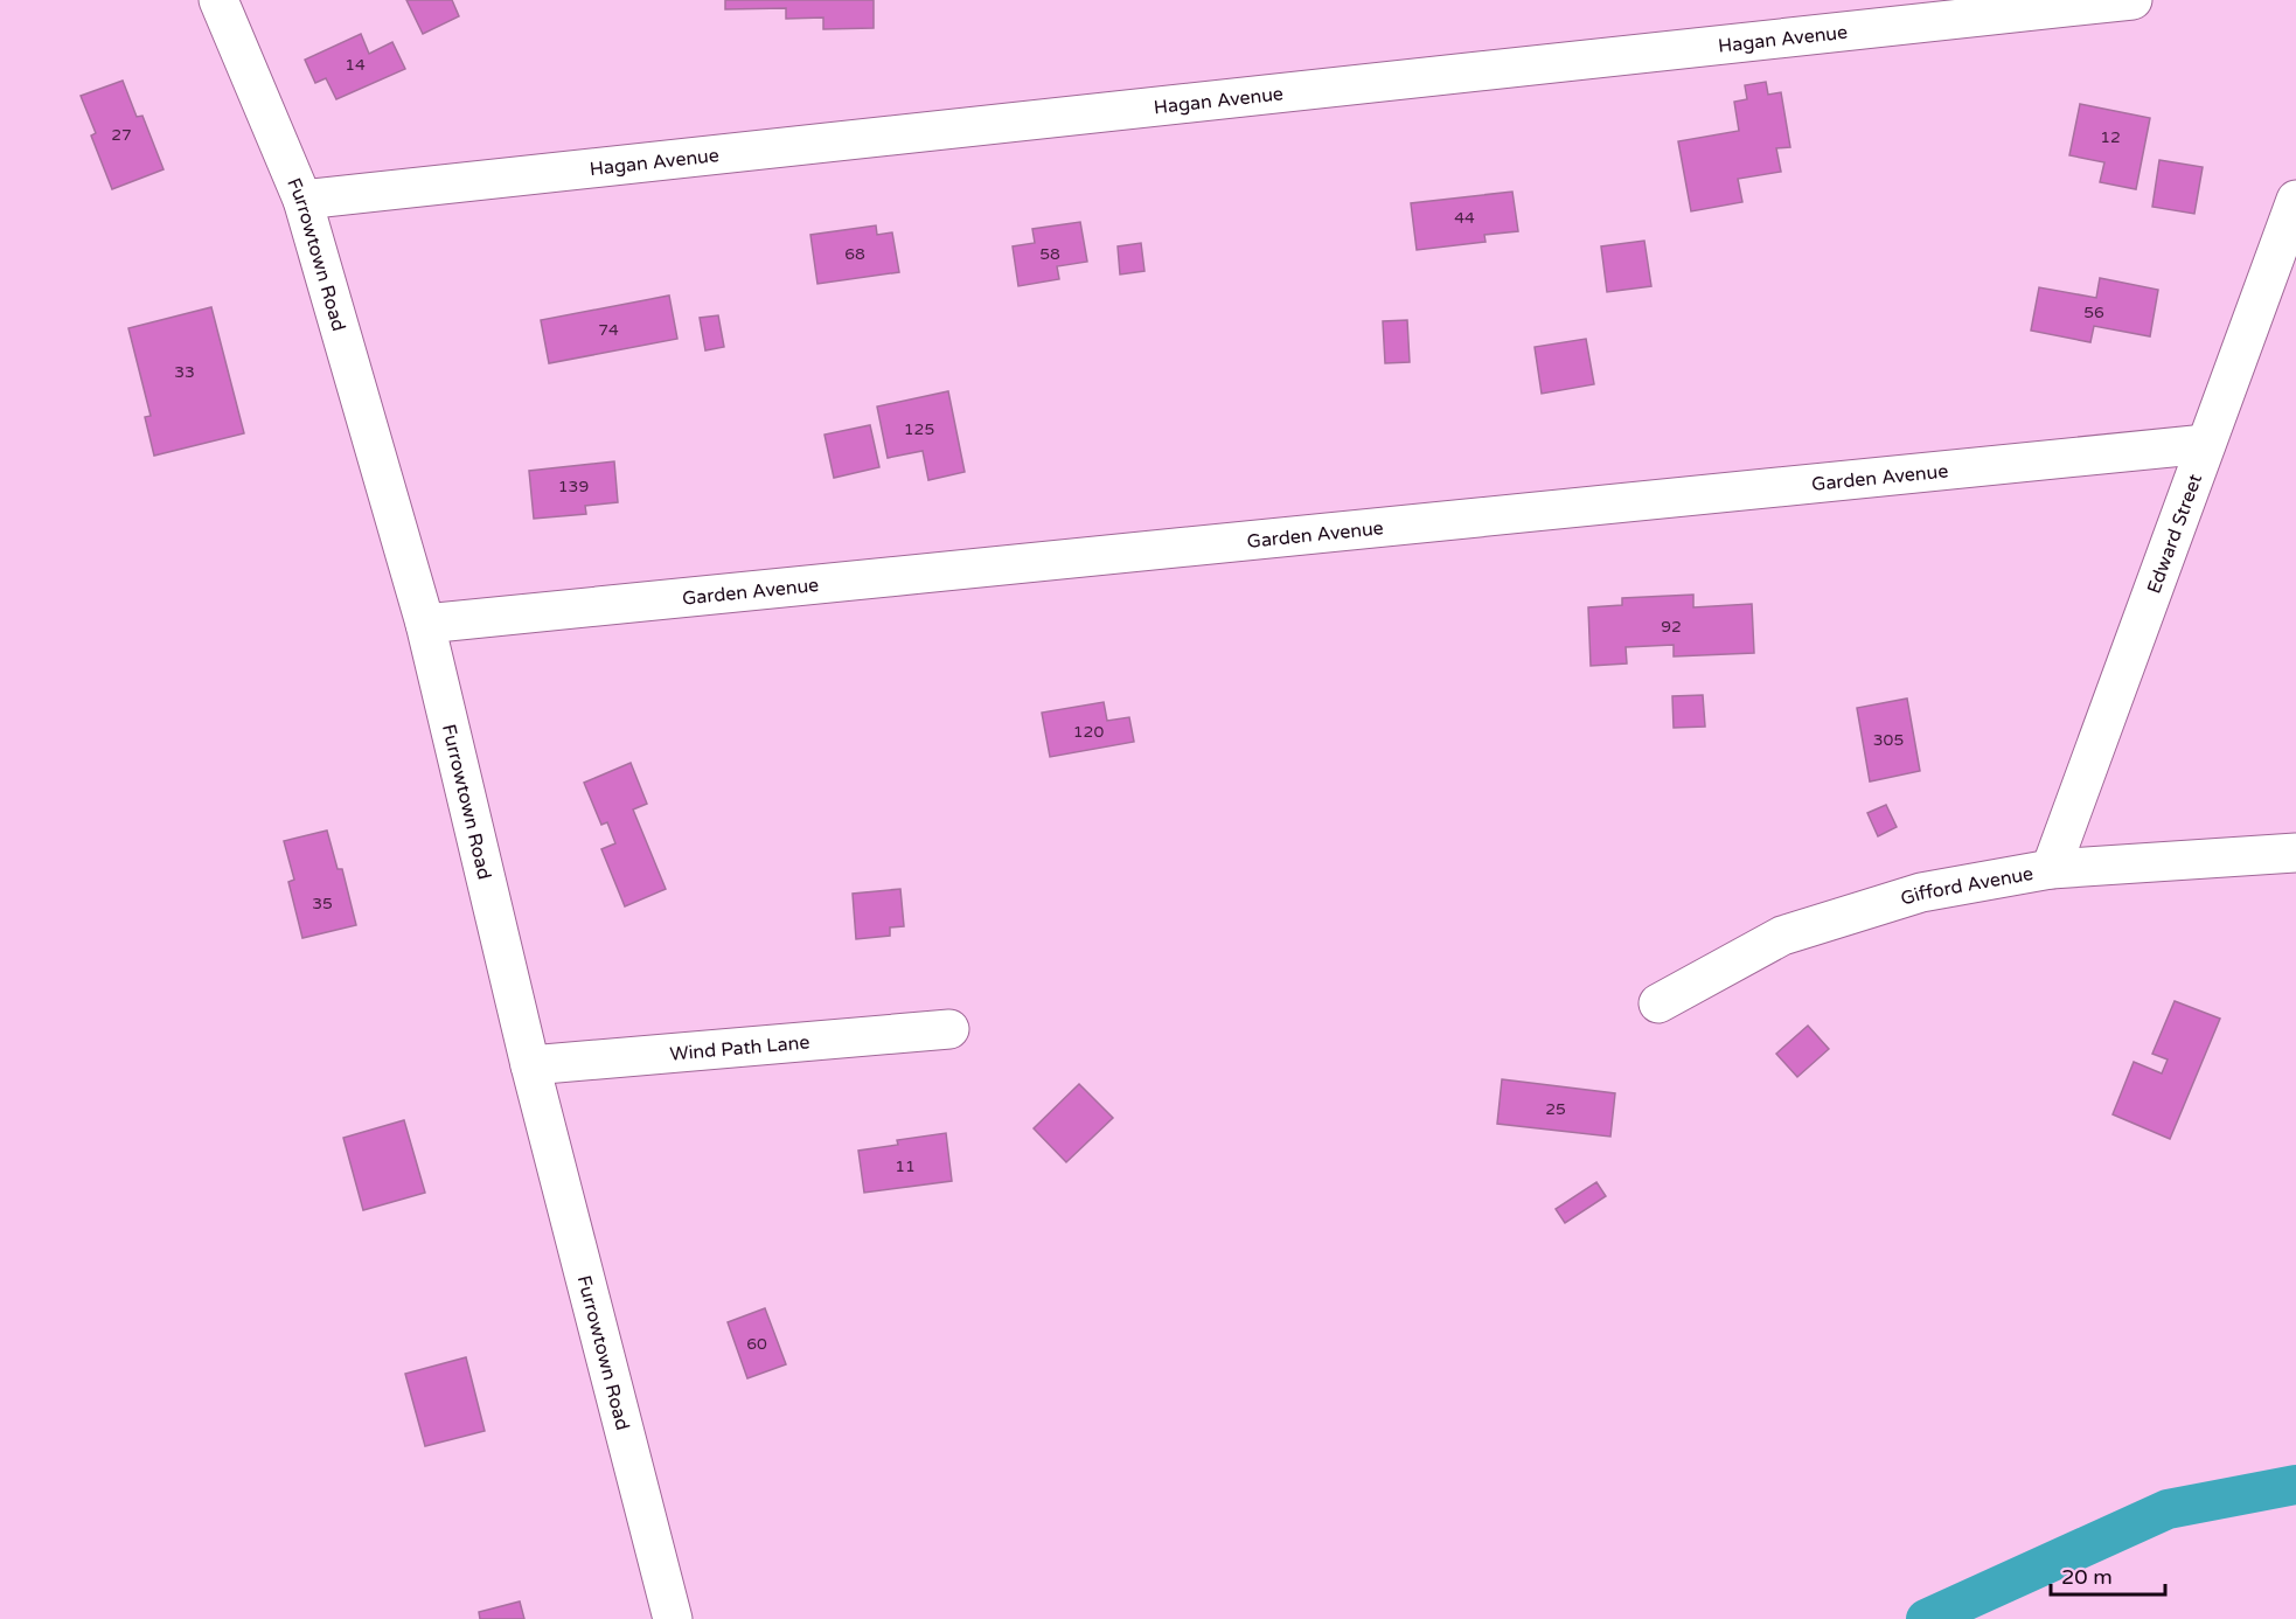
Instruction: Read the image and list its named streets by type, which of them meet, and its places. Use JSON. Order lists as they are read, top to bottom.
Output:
{
  "streets": {
    "street": [
      "Hagan Avenue",
      "Furrowtown Road",
      "Garden Avenue",
      "Edward Street",
      "Gifford Avenue",
      "Wind Path Lane"
    ]
  },
  "crossings": [
    ["Hagan Avenue", "Furrowtown Road"],
    ["Furrowtown Road", "Garden Avenue"],
    ["Furrowtown Road", "Wind Path Lane"],
    ["Garden Avenue", "Edward Street"],
    ["Edward Street", "Gifford Avenue"]
  ],
  "house_numbers": [
    "14",
    "27",
    "12",
    "44",
    "68",
    "58",
    "56",
    "74",
    "33",
    "125",
    "139",
    "92",
    "120",
    "305",
    "35",
    "25",
    "11",
    "60"
  ],
  "scale_bar": "20 m"
}
